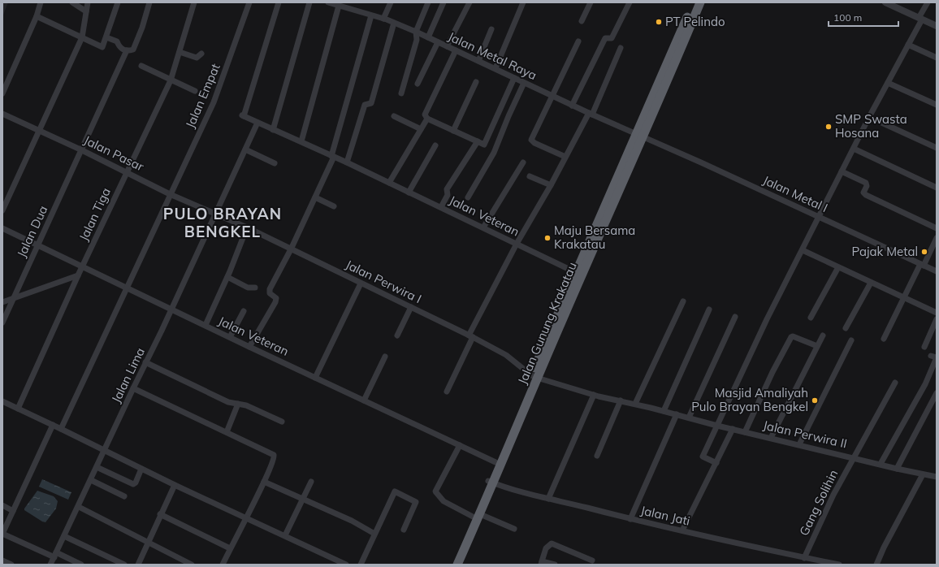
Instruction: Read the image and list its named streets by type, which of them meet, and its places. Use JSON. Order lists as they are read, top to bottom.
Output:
{
  "streets": {
    "highway": ["Jalan Gunung Krakatau"],
    "street": [
      "Jalan Metal Raya",
      "Jalan Empat",
      "Jalan Pasar",
      "Jalan Metal I",
      "Jalan Tiga",
      "Jalan Veteran",
      "Jalan Dua",
      "Jalan Perwira I",
      "Jalan Lima",
      "Jalan Perwira II",
      "Gang Solihin",
      "Jalan Jati"
    ]
  },
  "crossings": [
    ["Jalan Metal Raya", "Jalan Metal I"],
    ["Jalan Metal Raya", "Jalan Gunung Krakatau"],
    ["Jalan Empat", "Jalan Pasar"],
    ["Jalan Empat", "Jalan Veteran"],
    ["Jalan Pasar", "Jalan Tiga"],
    ["Jalan Pasar", "Jalan Dua"],
    ["Jalan Pasar", "Jalan Perwira I"],
    ["Jalan Pasar", "Jalan Lima"],
    ["Jalan Metal I", "Jalan Gunung Krakatau"],
    ["Jalan Tiga", "Jalan Veteran"],
    ["Jalan Veteran", "Jalan Dua"],
    ["Jalan Veteran", "Jalan Gunung Krakatau"],
    ["Jalan Veteran", "Jalan Lima"],
    ["Jalan Perwira I", "Jalan Gunung Krakatau"],
    ["Jalan Perwira I", "Jalan Lima"],
    ["Jalan Perwira I", "Jalan Perwira II"],
    ["Jalan Gunung Krakatau", "Jalan Perwira II"],
    ["Jalan Gunung Krakatau", "Jalan Jati"],
    ["Jalan Perwira II", "Gang Solihin"],
    ["Gang Solihin", "Jalan Jati"]
  ],
  "districts": ["PULO BRAYAN BENGKEL"],
  "places": [
    "PT Pelindo",
    "SMP Swasta Hosana",
    "Maju Bersama Krakatau",
    "Pajak Metal",
    "Masjid Amaliyah Pulo Brayan Bengkel"
  ],
  "scale_bar": "100 m"
}
